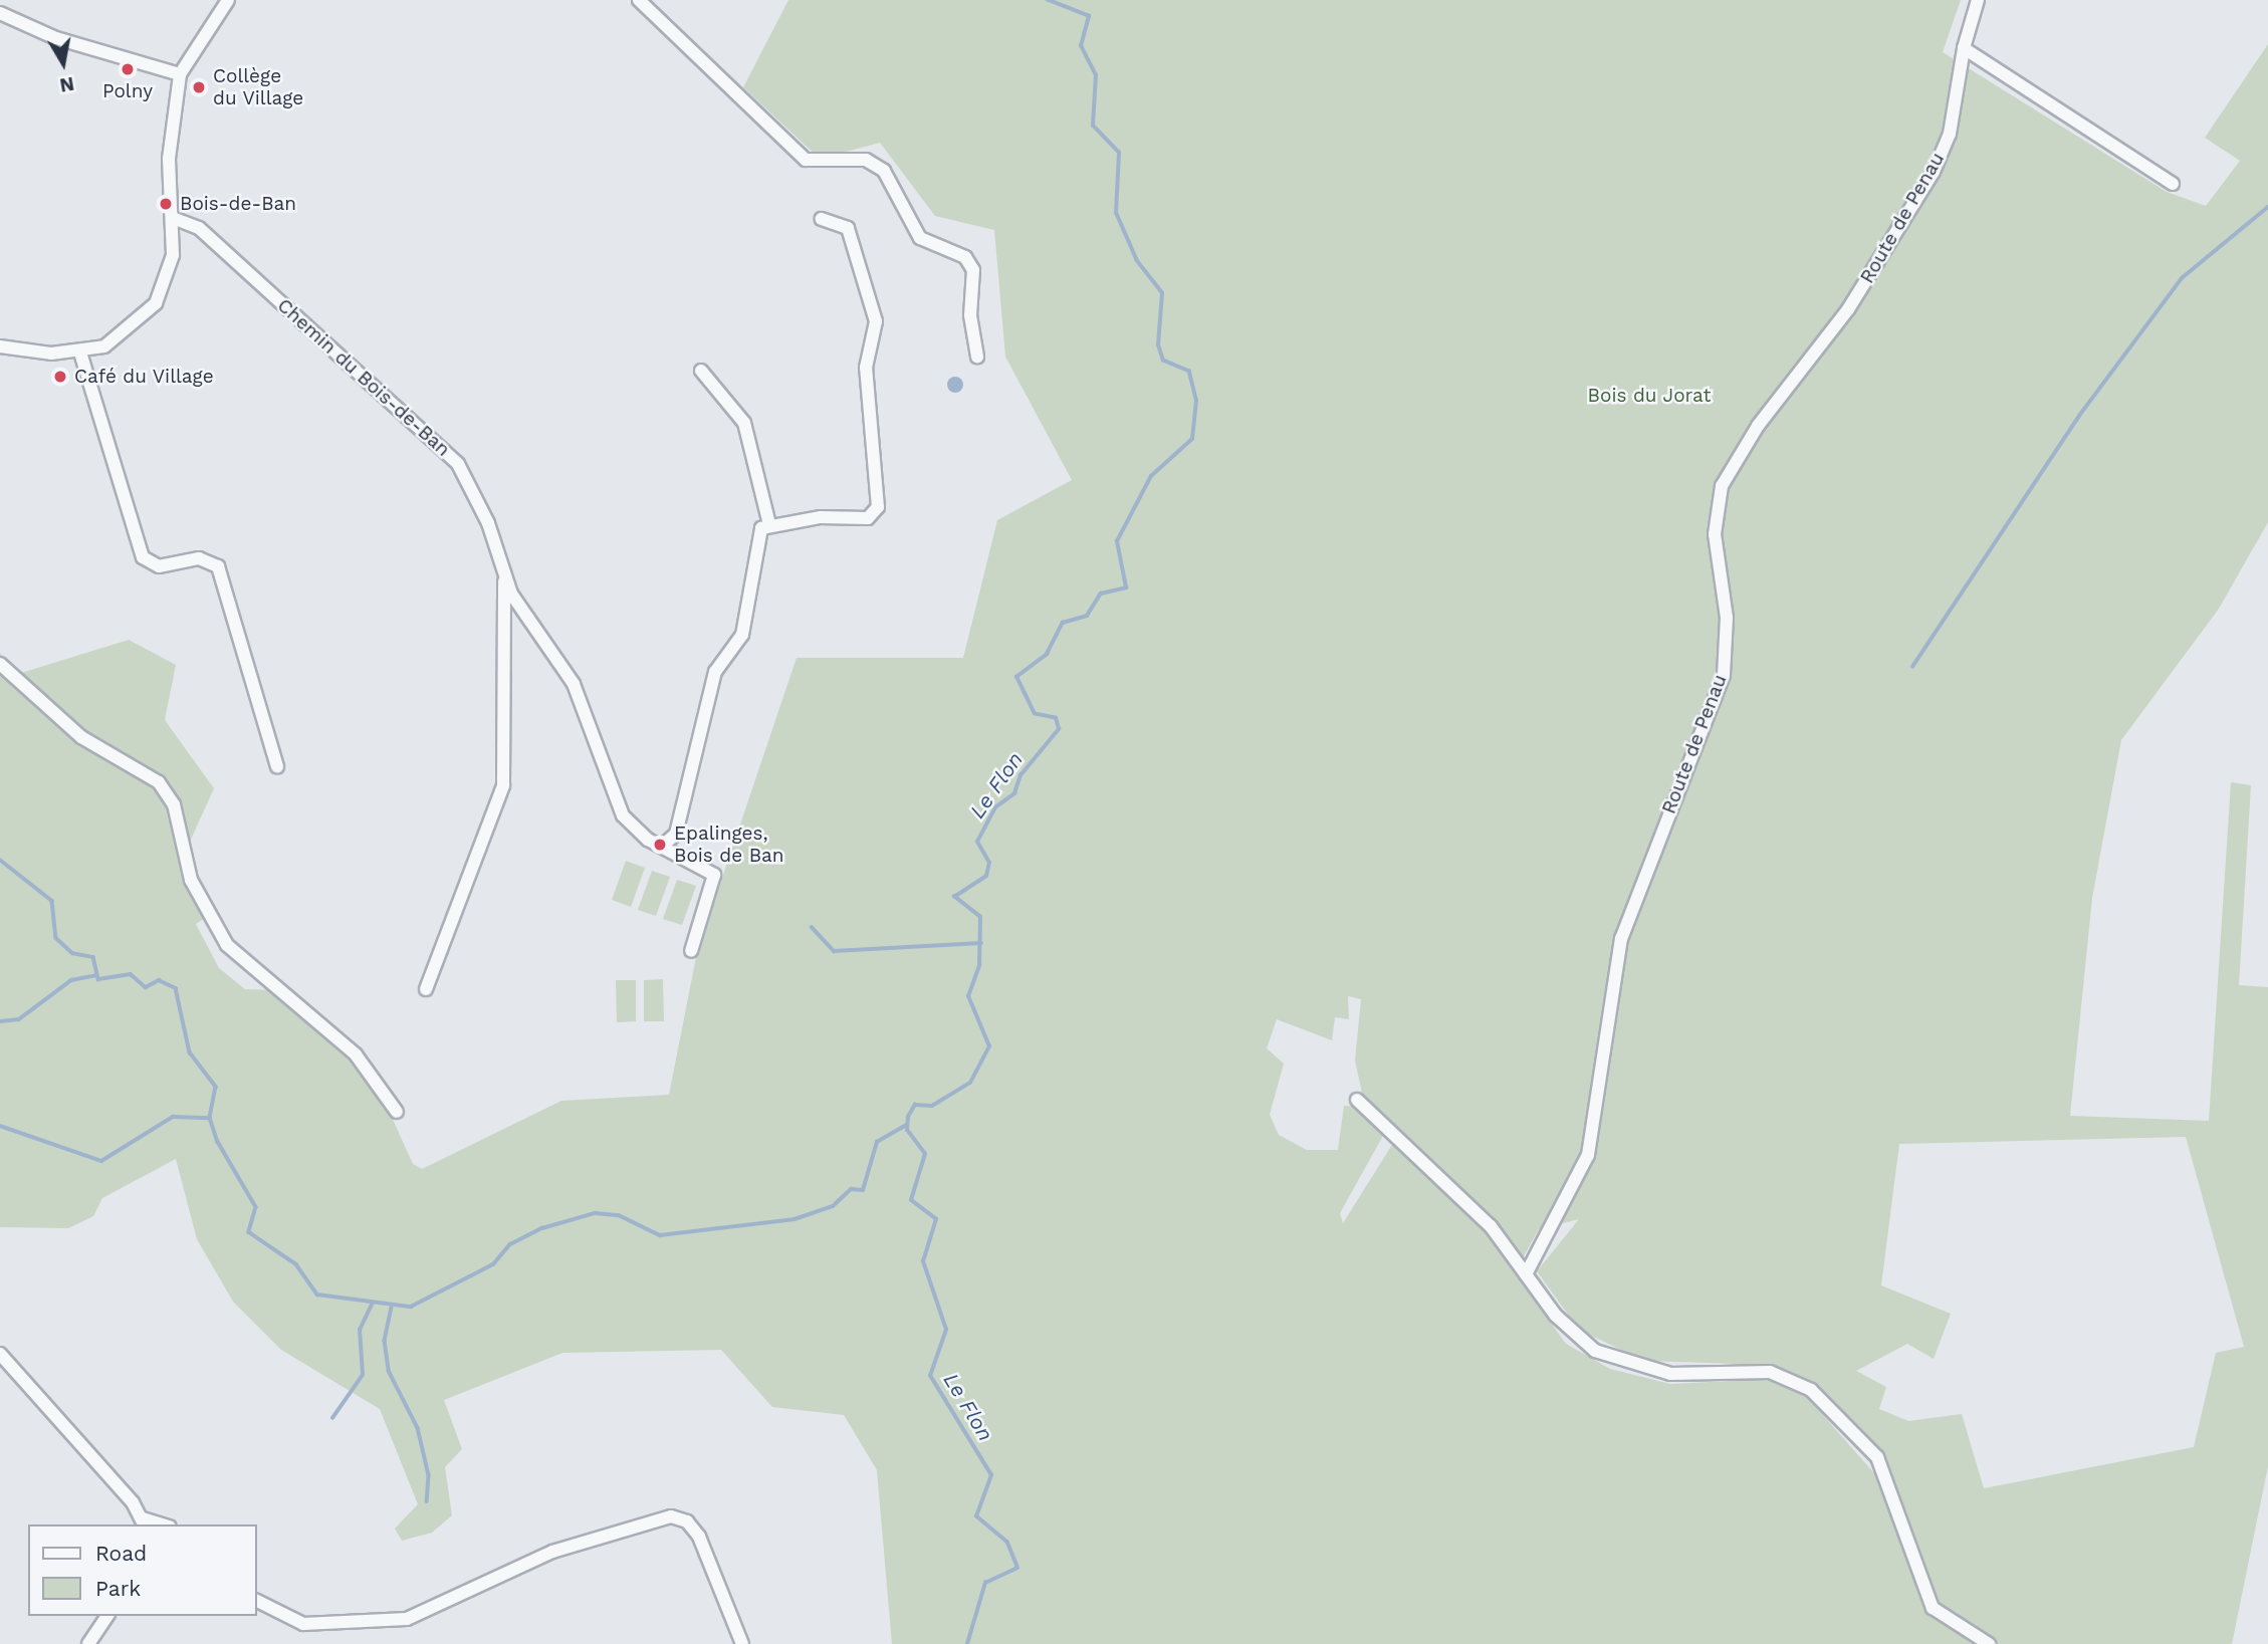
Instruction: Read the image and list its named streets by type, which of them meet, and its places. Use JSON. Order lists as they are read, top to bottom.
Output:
{
  "streets": {
    "street": ["Route de Penau", "Chemin du Bois-de-Ban"]
  },
  "water": ["Le Flon"],
  "parks": ["Bois du Jorat"],
  "places": [
    "Polny",
    "Collège du Village",
    "Bois-de-Ban",
    "Café du Village",
    "Epalinges, Bois de Ban"
  ],
  "legend": ["Road", "Park"],
  "north": "bottom"
}
